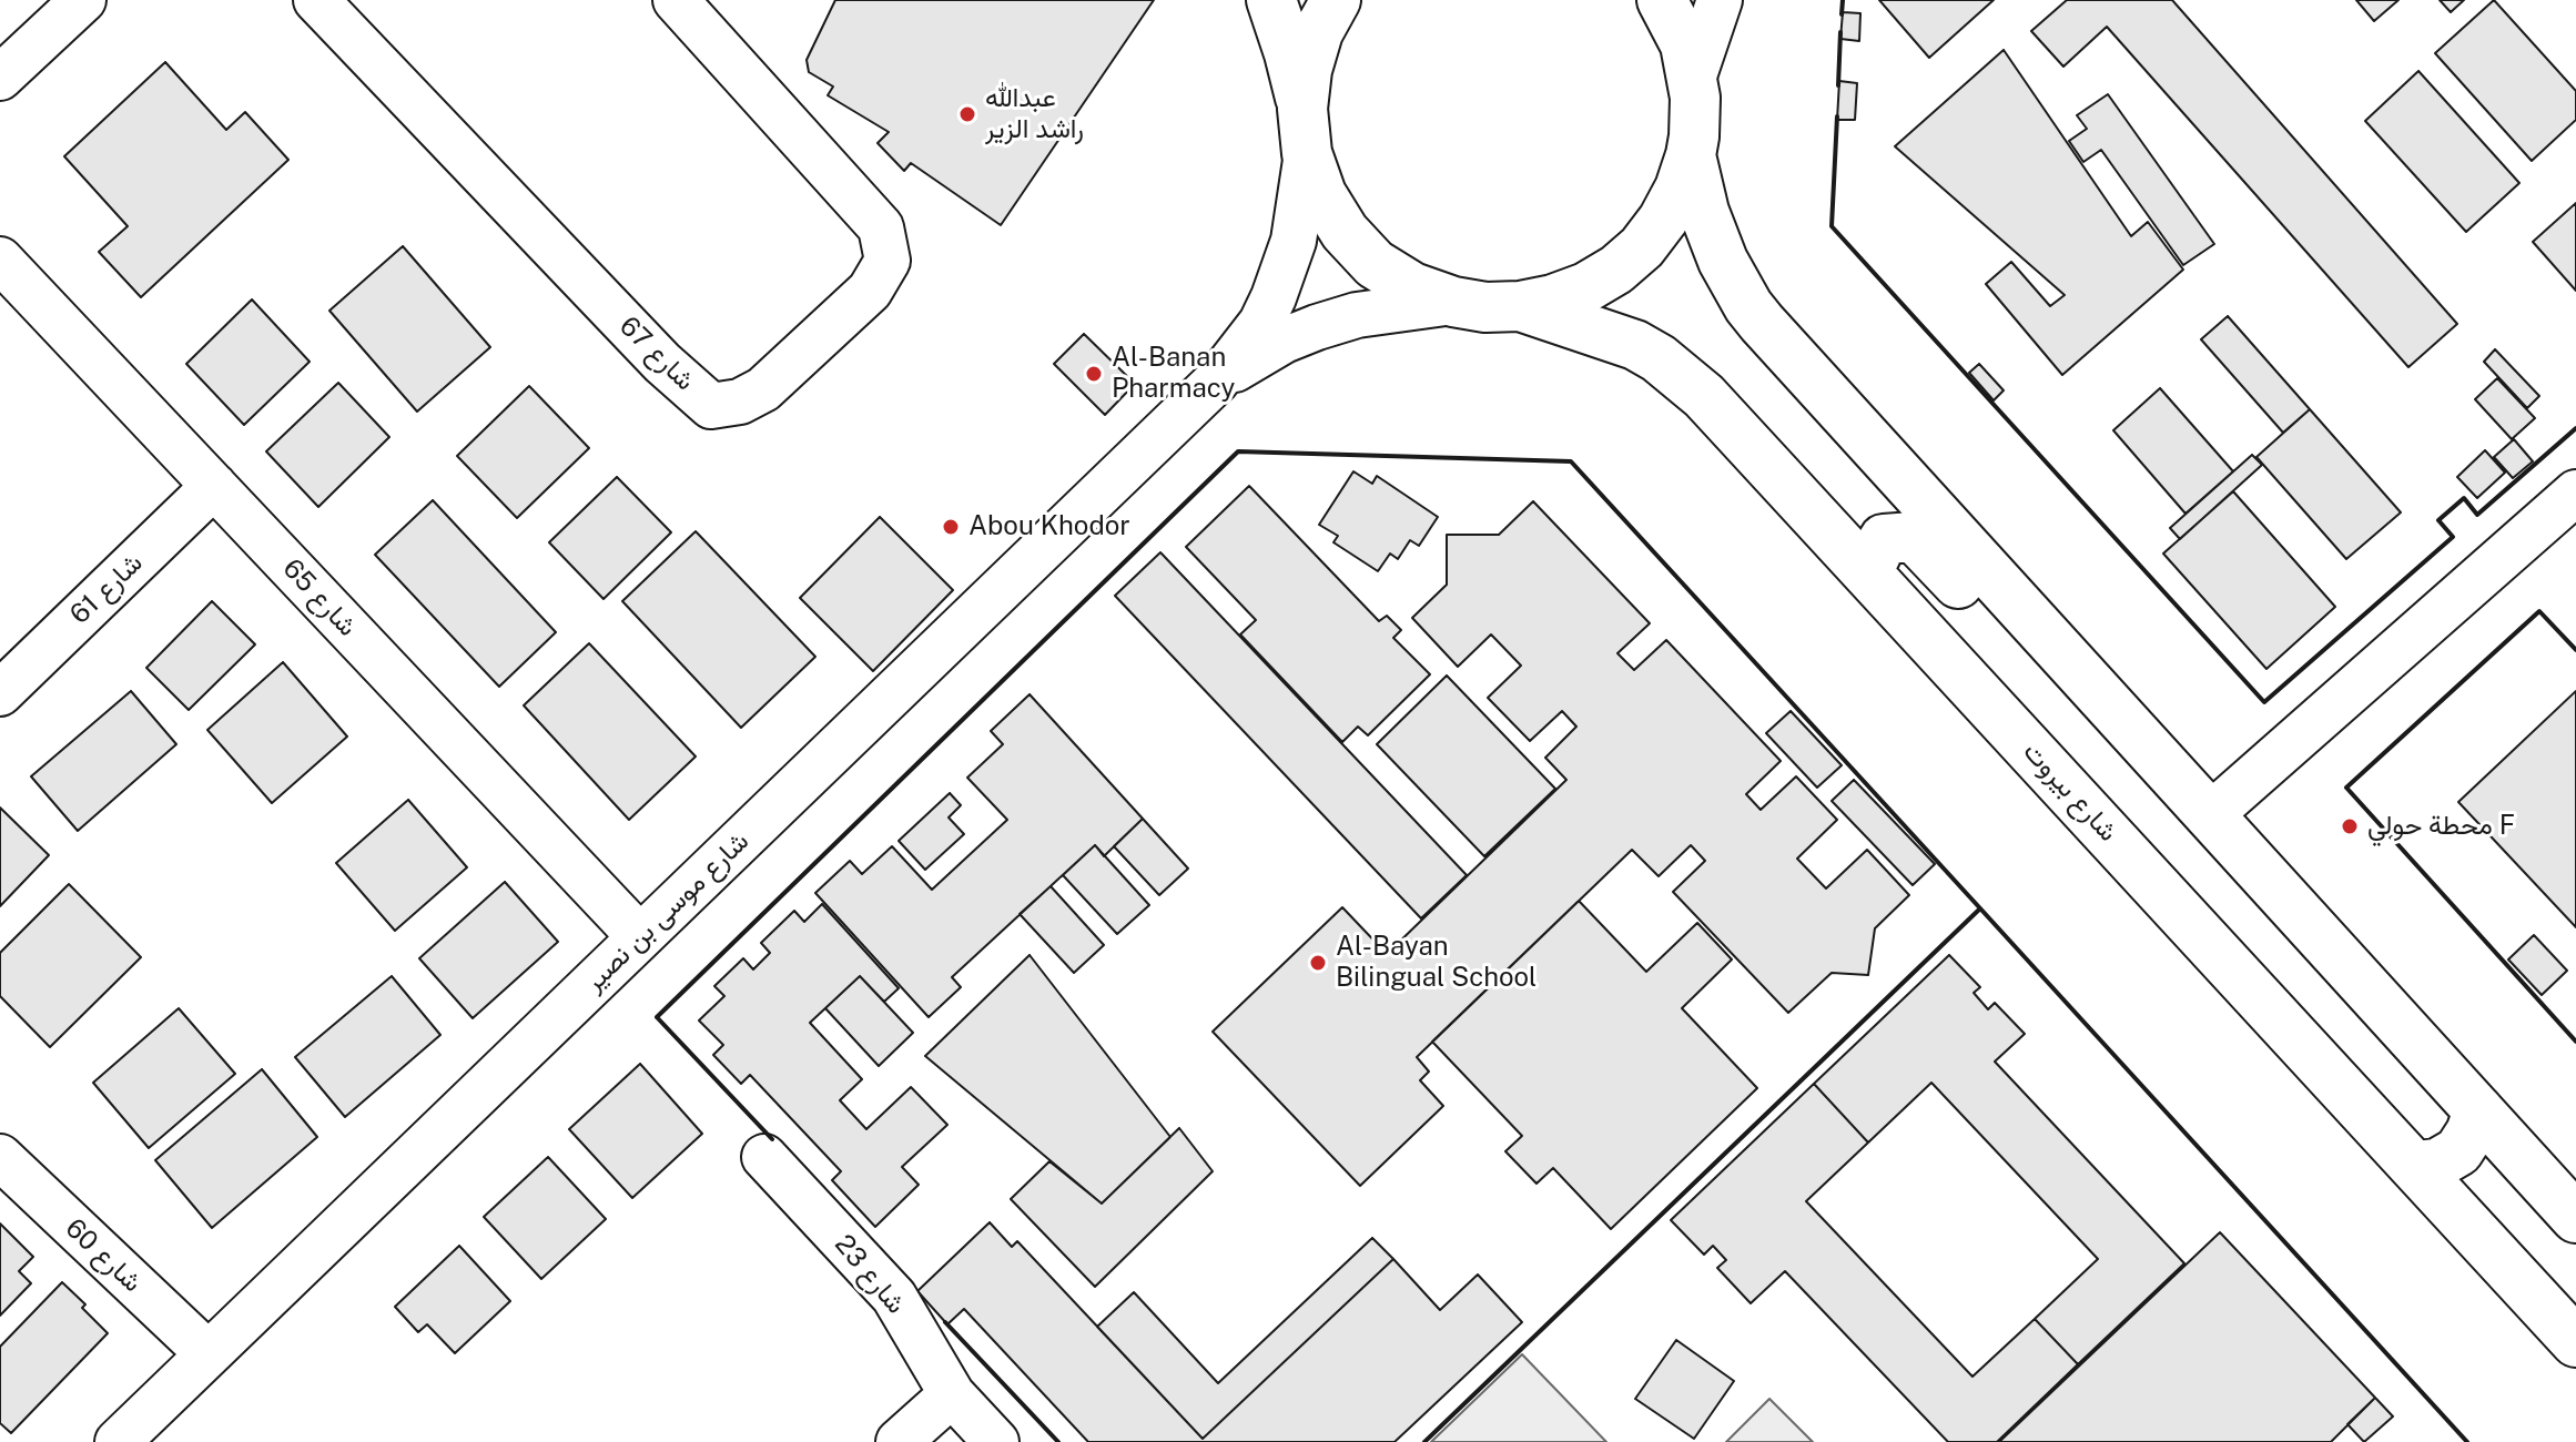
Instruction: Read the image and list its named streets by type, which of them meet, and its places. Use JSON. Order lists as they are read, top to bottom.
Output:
{
  "streets": {
    "main road": ["شارع بيروت"],
    "street": [
      "شارع 67",
      "شارع 61",
      "شارع 65",
      "شارع موسى بن نصير",
      "شارع 60",
      "شارع 23"
    ]
  },
  "crossings": [
    ["شارع 61", "شارع 65"],
    ["شارع 65", "شارع موسى بن نصير"],
    ["شارع موسى بن نصير", "شارع 60"]
  ],
  "places": [
    "عبدالله راشد الزير",
    "Al-Banan Pharmacy",
    "Abou Khodor",
    "محطة حولي F",
    "Al-Bayan Bilingual School"
  ]
}
